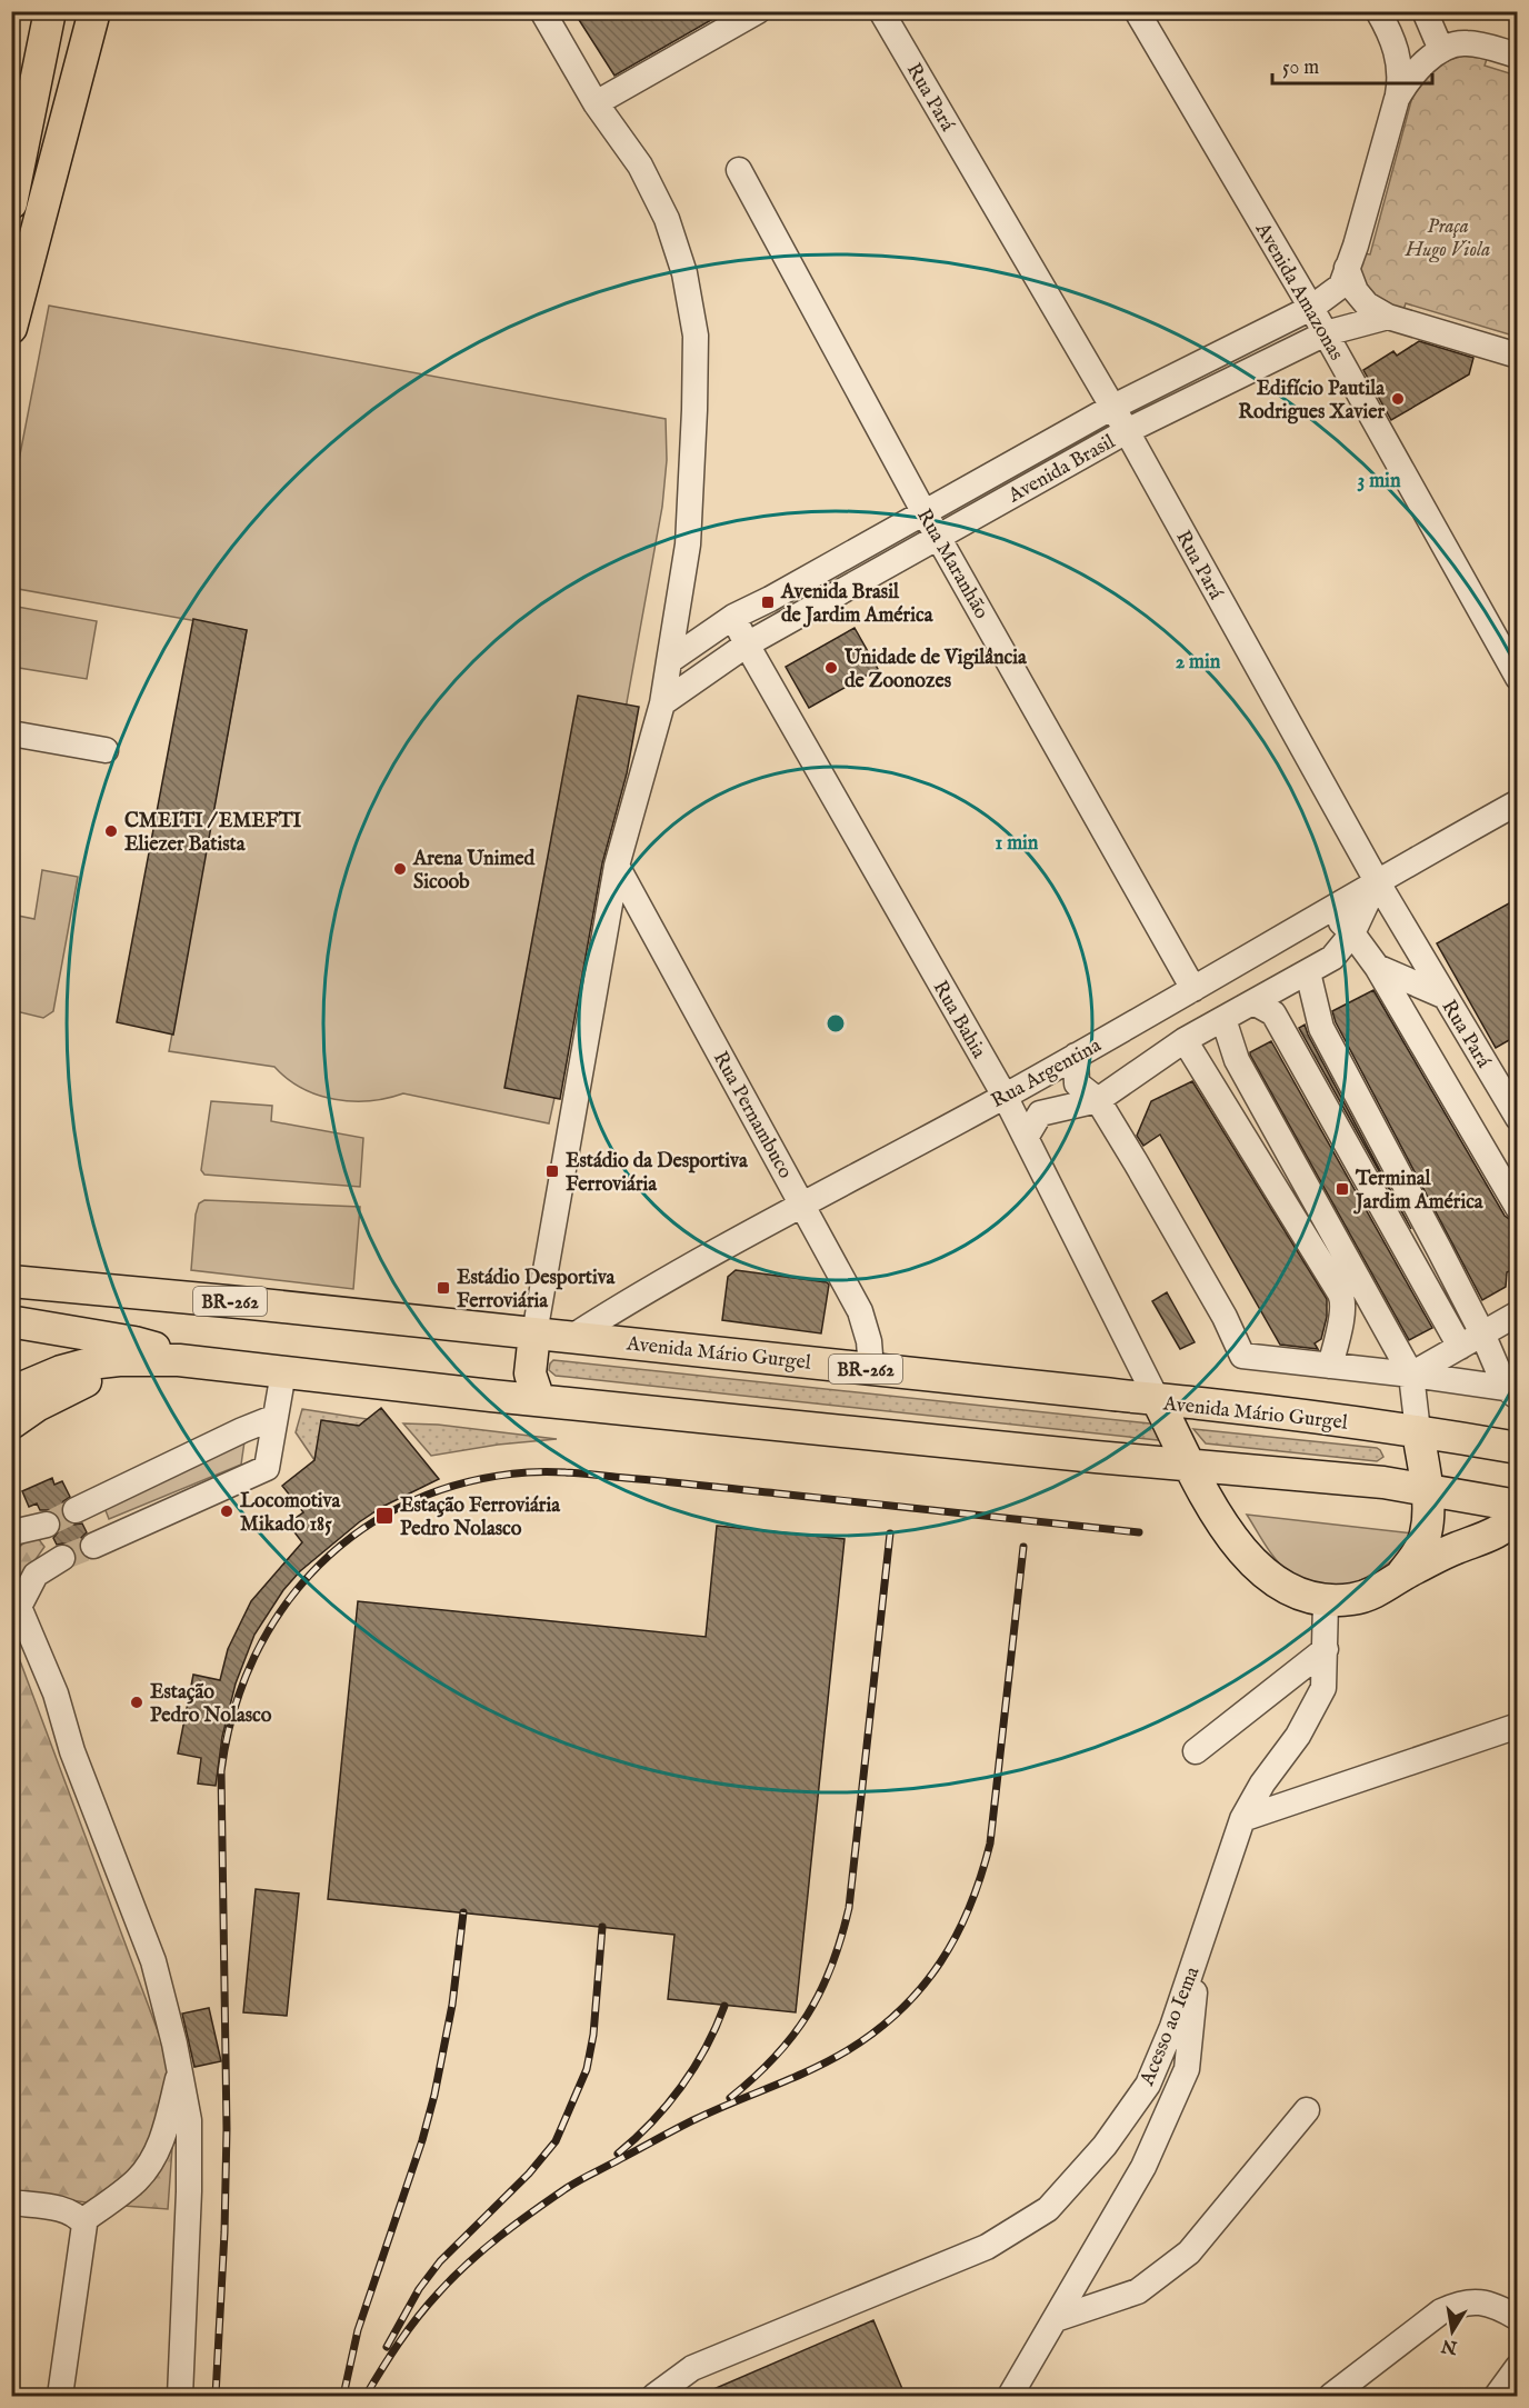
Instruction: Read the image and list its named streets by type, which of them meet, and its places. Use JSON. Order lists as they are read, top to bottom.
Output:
{
  "streets": {
    "main road": ["BR-262", "Avenida Mário Gurgel"],
    "street": [
      "Rua Pará",
      "Avenida Amazonas",
      "Avenida Brasil",
      "Rua Maranhão",
      "Rua Bahia",
      "Rua Argentina",
      "Rua Pernambuco",
      "Acesso ao Iema"
    ]
  },
  "crossings": [
    ["Rua Pará", "Avenida Brasil"],
    ["Rua Pará", "Rua Argentina"],
    ["Avenida Amazonas", "Avenida Brasil"],
    ["Avenida Brasil", "Rua Maranhão"],
    ["Avenida Brasil", "Rua Bahia"],
    ["Rua Maranhão", "Rua Argentina"],
    ["Rua Bahia", "Rua Argentina"],
    ["Rua Bahia", "Avenida Mário Gurgel"],
    ["Rua Argentina", "Rua Pernambuco"],
    ["Rua Argentina", "Avenida Mário Gurgel"],
    ["Rua Pernambuco", "Avenida Mário Gurgel"]
  ],
  "parks": ["Praça Hugo Viola"],
  "places": {
    "other": [
      "Edifício Pautila Rodrigues Xavier",
      "Unidade de Vigilância de Zoonozes",
      "CMEITI / EMEFTI Eliezer Batista",
      "Arena Unimed Sicoob",
      "Locomotiva Mikado 185",
      "Estação Pedro Nolasco"
    ],
    "transit": [
      "Avenida Brasil de Jardim América",
      "Estádio da Desportiva Ferroviária",
      "Terminal Jardim América",
      "Estádio Desportiva Ferroviária",
      "Estação Ferroviária Pedro Nolasco"
    ]
  },
  "scale_bar": "50 m",
  "north": "bottom",
  "rings": ["3 min", "2 min", "1 min"]
}
